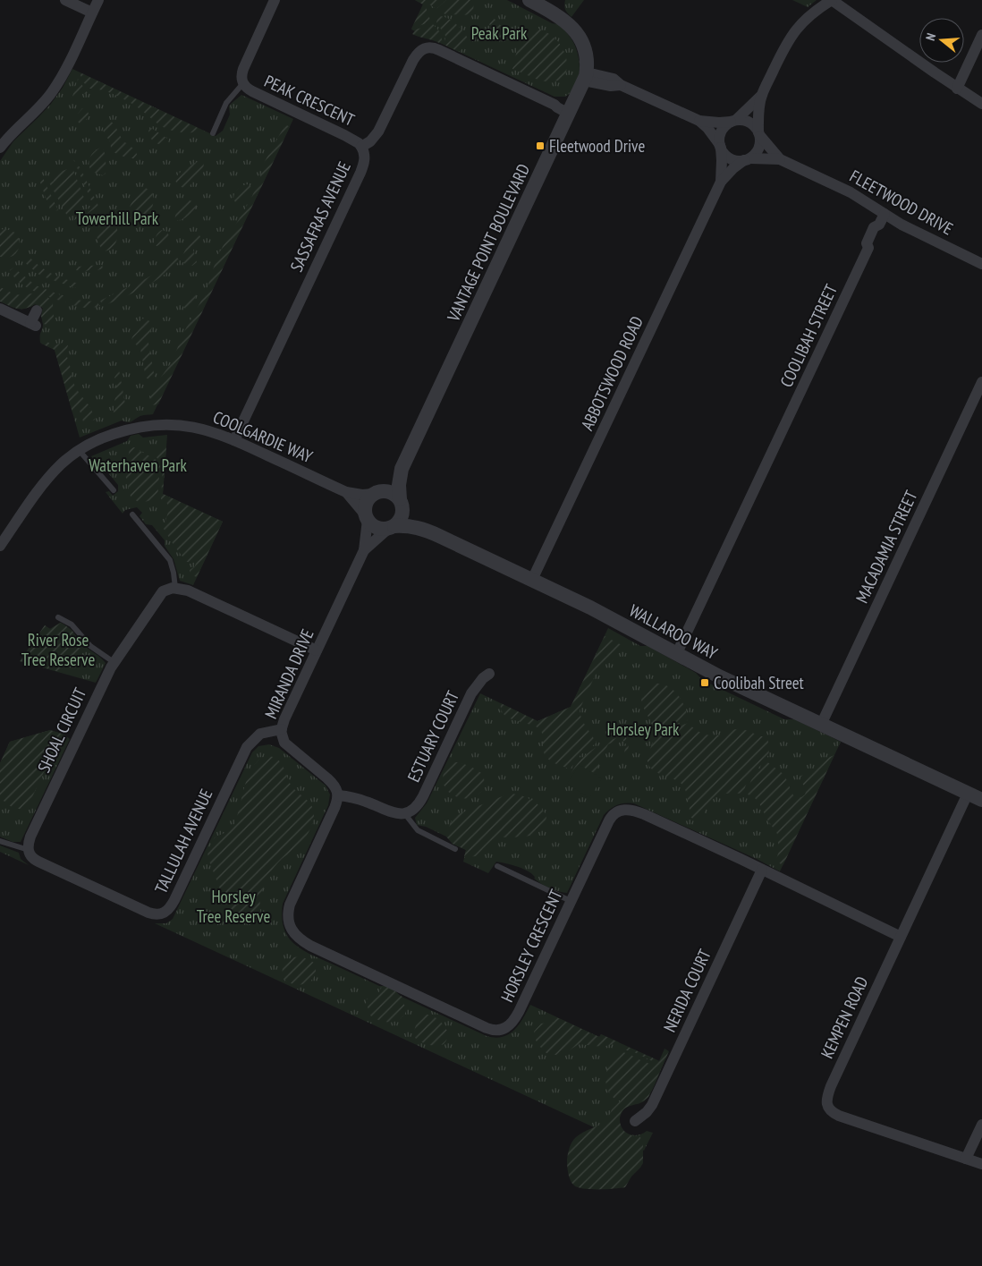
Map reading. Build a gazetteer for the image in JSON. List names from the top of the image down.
{
  "streets": {
    "street": [
      "PEAK CRESCENT",
      "FLEETWOOD DRIVE",
      "SASSAFRAS AVENUE",
      "VANTAGE POINT BOULEVARD",
      "COOLIBAH STREET",
      "ABBOTSWOOD ROAD",
      "COOLGARDIE WAY",
      "MACADAMIA STREET",
      "WALLAROO WAY",
      "MIRANDA DRIVE",
      "SHOAL CIRCUIT",
      "ESTUARY COURT",
      "TALLULAH AVENUE",
      "HORSLEY CRESCENT",
      "NERIDA COURT",
      "KEMPEN ROAD"
    ]
  },
  "crossings": [
    ["PEAK CRESCENT", "SASSAFRAS AVENUE"],
    ["FLEETWOOD DRIVE", "COOLIBAH STREET"],
    ["FLEETWOOD DRIVE", "ABBOTSWOOD ROAD"],
    ["SASSAFRAS AVENUE", "VANTAGE POINT BOULEVARD"],
    ["SASSAFRAS AVENUE", "COOLGARDIE WAY"],
    ["VANTAGE POINT BOULEVARD", "COOLGARDIE WAY"],
    ["VANTAGE POINT BOULEVARD", "WALLAROO WAY"],
    ["VANTAGE POINT BOULEVARD", "MIRANDA DRIVE"],
    ["COOLIBAH STREET", "WALLAROO WAY"],
    ["ABBOTSWOOD ROAD", "WALLAROO WAY"],
    ["COOLGARDIE WAY", "WALLAROO WAY"],
    ["COOLGARDIE WAY", "MIRANDA DRIVE"],
    ["MACADAMIA STREET", "WALLAROO WAY"],
    ["WALLAROO WAY", "MIRANDA DRIVE"],
    ["WALLAROO WAY", "KEMPEN ROAD"],
    ["MIRANDA DRIVE", "TALLULAH AVENUE"],
    ["MIRANDA DRIVE", "HORSLEY CRESCENT"],
    ["SHOAL CIRCUIT", "TALLULAH AVENUE"],
    ["HORSLEY CRESCENT", "NERIDA COURT"],
    ["HORSLEY CRESCENT", "KEMPEN ROAD"]
  ],
  "parks": [
    "Peak Park",
    "Towerhill Park",
    "Waterhaven Park",
    "River Rose Tree Reserve",
    "Horsley Park",
    "Horsley Tree Reserve"
  ],
  "places": {
    "transit": ["Fleetwood Drive", "Coolibah Street"]
  },
  "north": "left"
}
